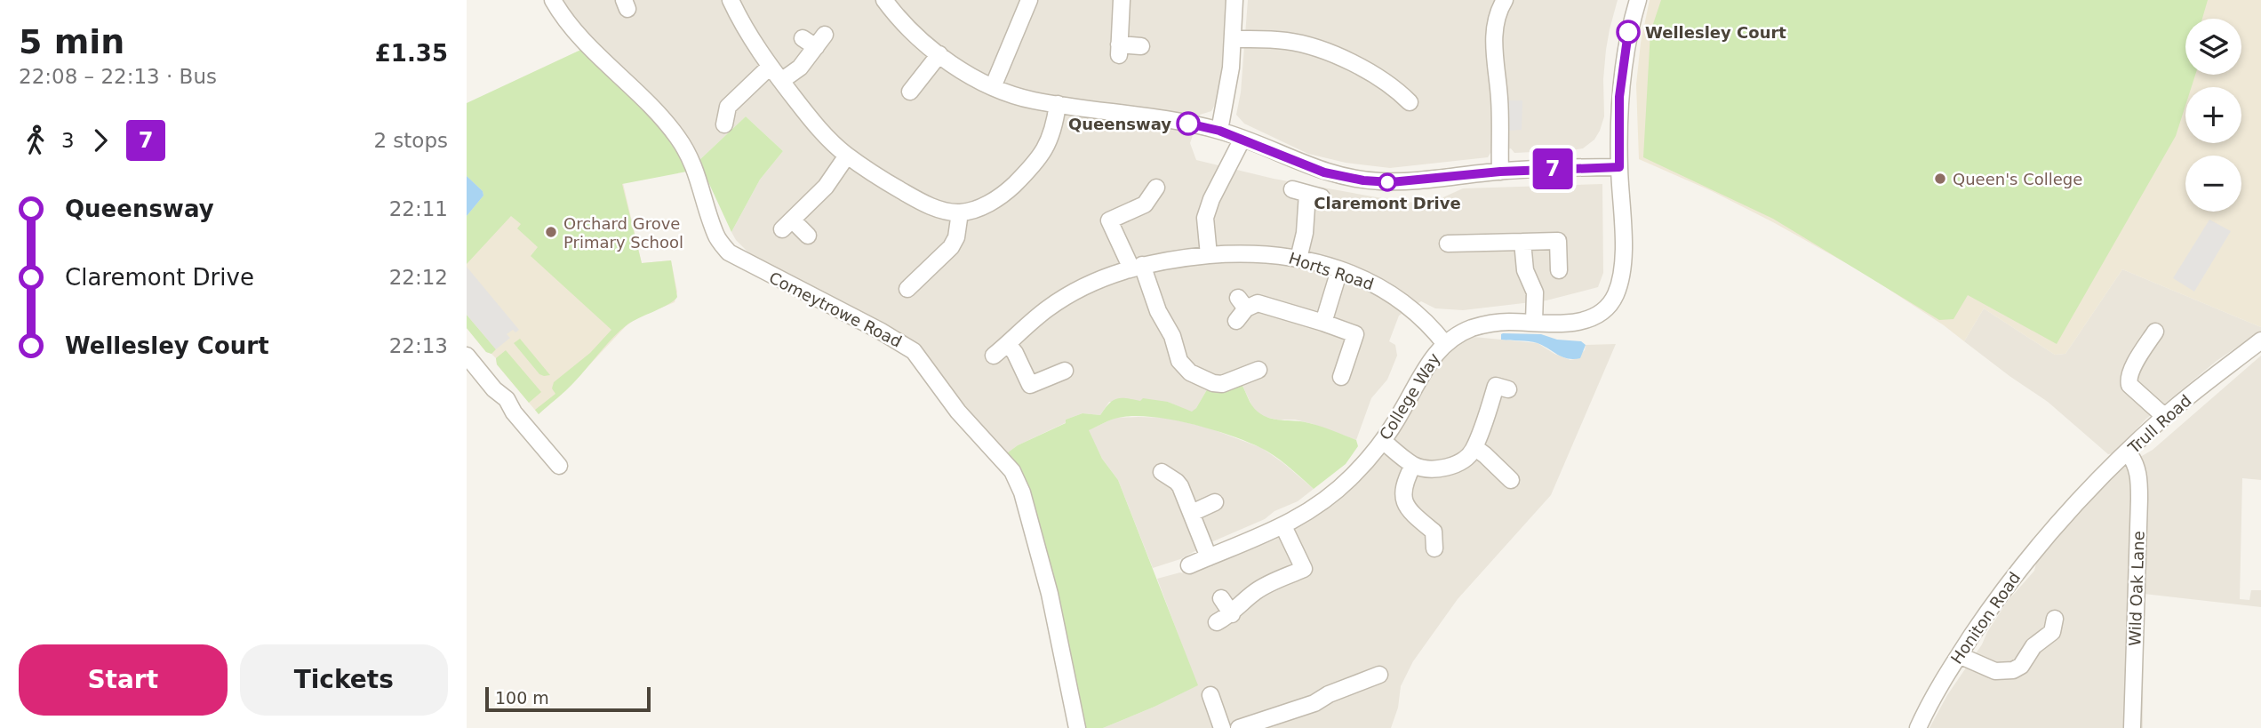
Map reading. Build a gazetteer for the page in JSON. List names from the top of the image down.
{
  "streets": {
    "street": [
      "Horts Road",
      "Comeytrowe Road",
      "College Way",
      "Trull Road",
      "Wild Oak Lane",
      "Honiton Road"
    ]
  },
  "crossings": [
    ["Horts Road", "College Way"],
    ["Trull Road", "Wild Oak Lane"],
    ["Trull Road", "Honiton Road"]
  ],
  "places": [
    "Wellesley Court",
    "Queensway",
    "Queen's College",
    "Claremont Drive",
    "Orchard Grove Primary School"
  ],
  "lines": ["bus line 7"],
  "scale_bar": "100 m",
  "page": {
    "heading": ["5 min", "22:08 – 22:13 · Bus", "£1.35"],
    "on_map": "7",
    "map_buttons": ["+", "−"],
    "legs": ["3", "7", "2 stops"],
    "list": [
      {
        "name": "Queensway",
        "value": "22:11"
      },
      {
        "name": "Claremont Drive",
        "value": "22:12"
      },
      {
        "name": "Wellesley Court",
        "value": "22:13"
      }
    ],
    "buttons": ["Start", "Tickets"],
    "scale": "100 m"
  }
}
